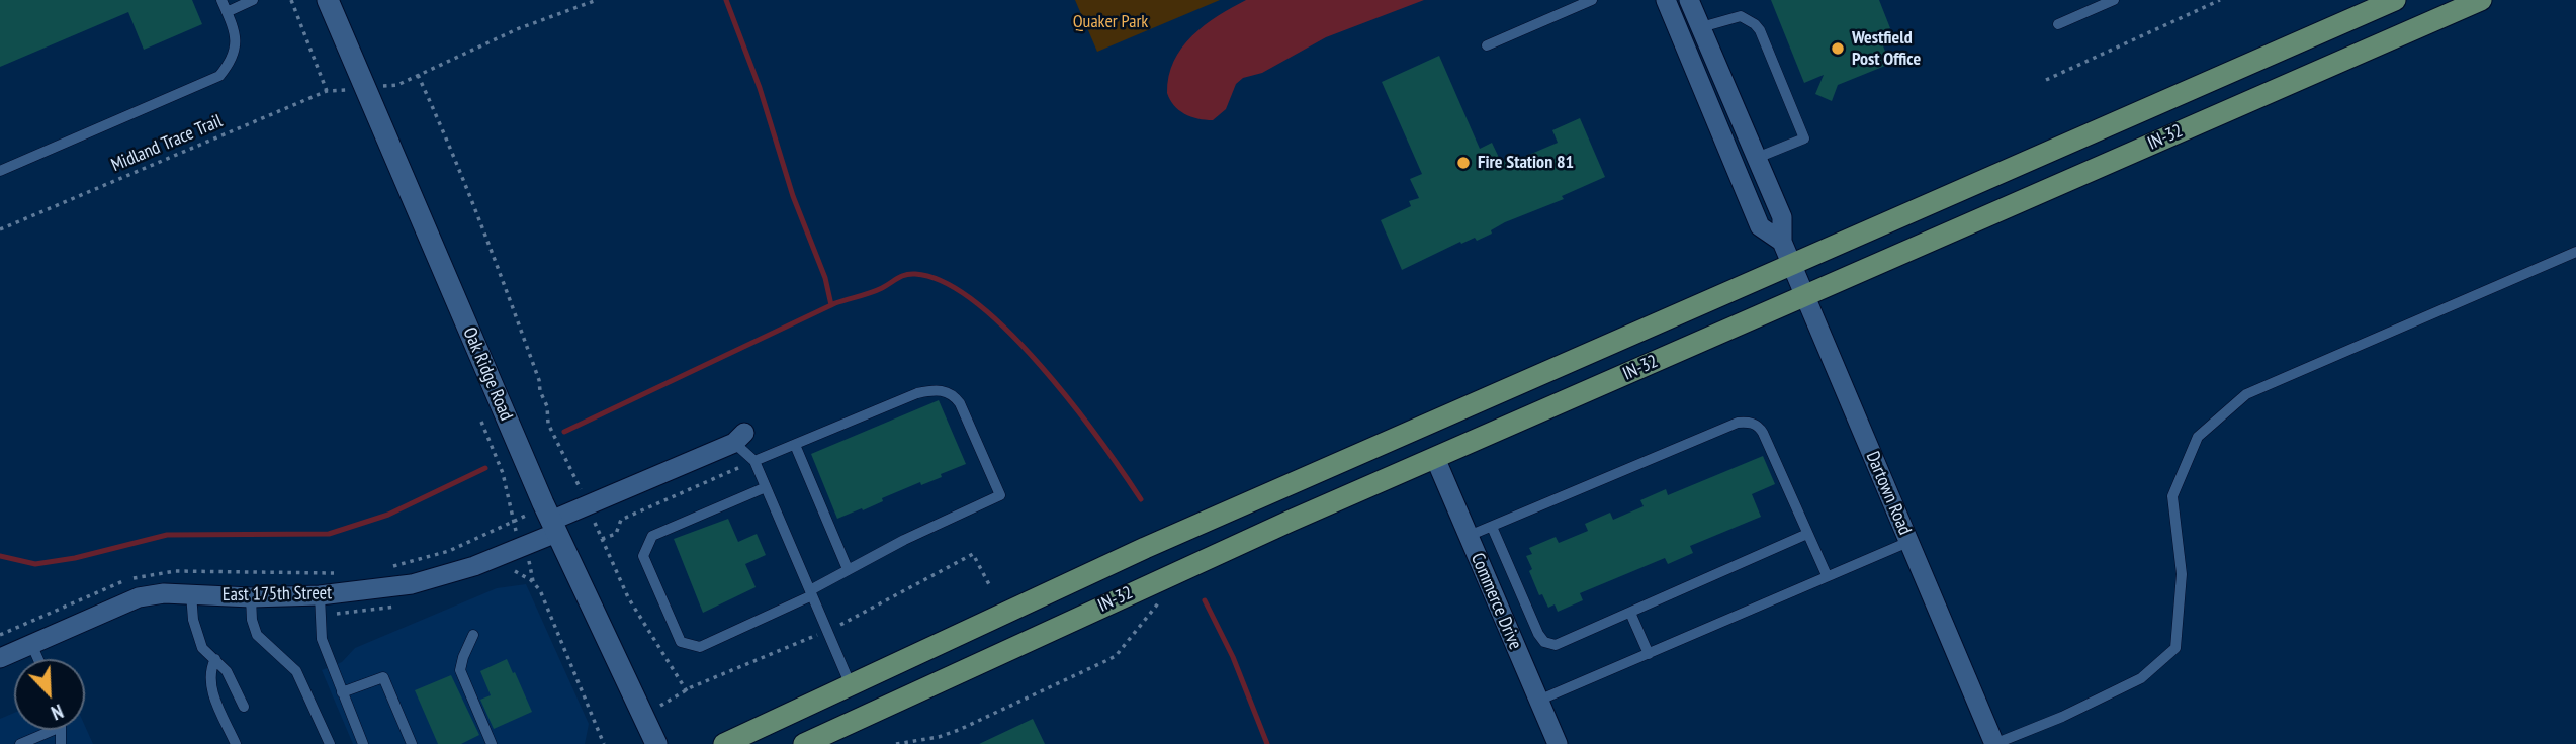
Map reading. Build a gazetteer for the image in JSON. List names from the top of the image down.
{
  "streets": {
    "main road": ["IN-32"],
    "street": [
      "Oak Ridge Road",
      "Dartown Road",
      "East 175th Street",
      "Commerce Drive"
    ],
    "path": ["Midland Trace Trail"]
  },
  "crossings": [
    ["IN-32", "Dartown Road"],
    ["IN-32", "Commerce Drive"],
    ["Oak Ridge Road", "East 175th Street"]
  ],
  "parks": ["Quaker Park"],
  "places": ["Westfield Post Office", "Fire Station 81"],
  "north": "bottom right"
}
